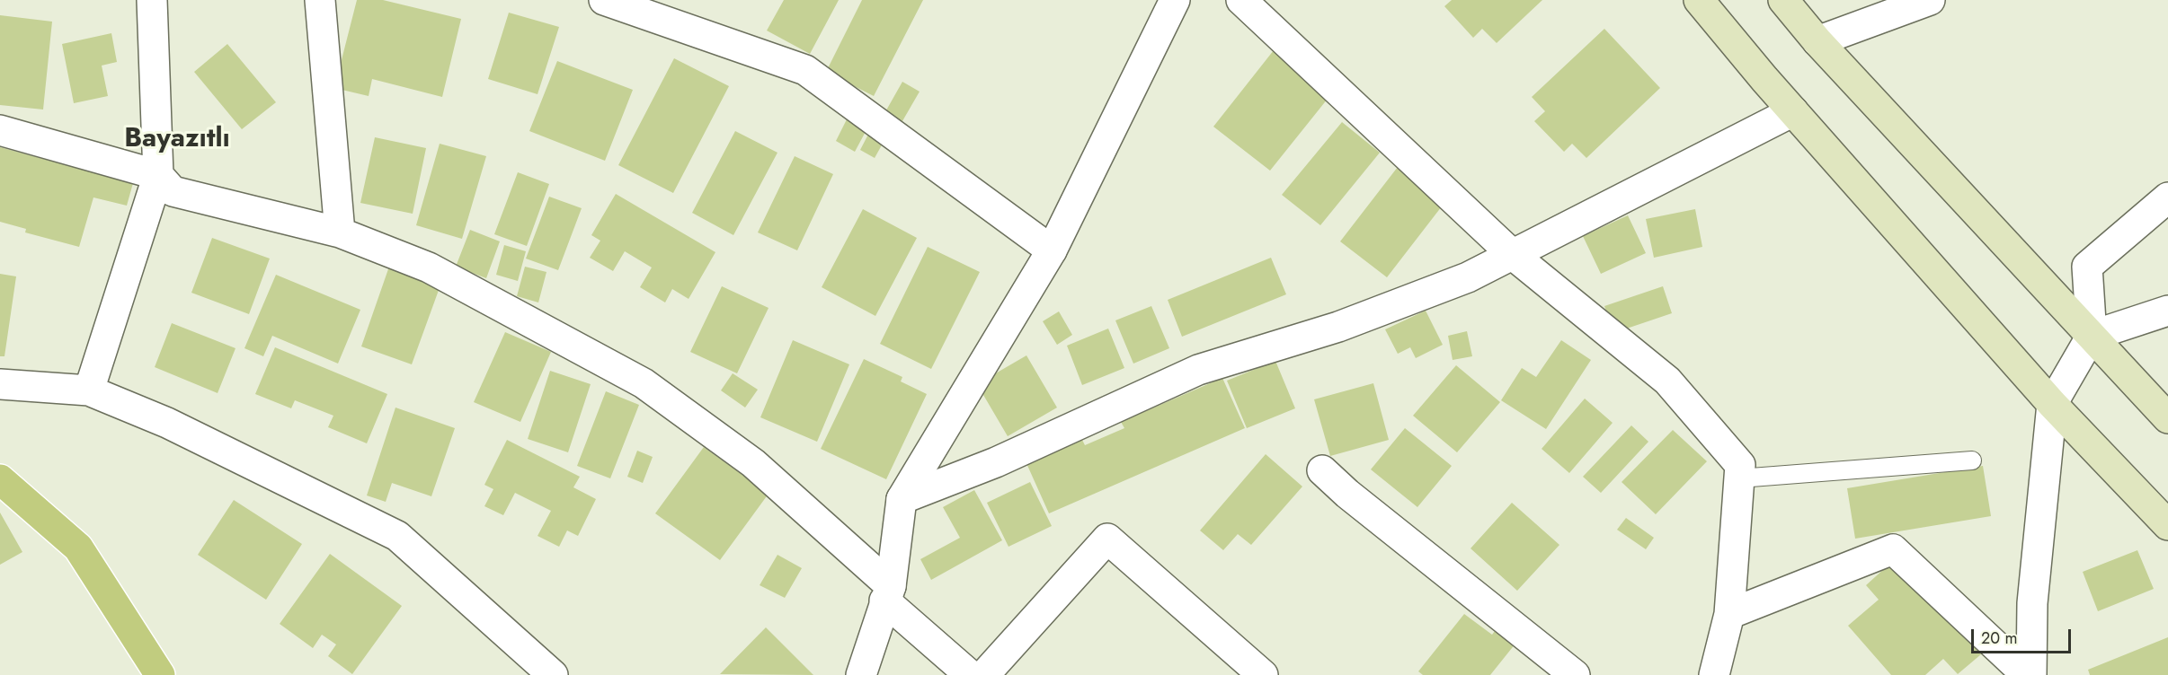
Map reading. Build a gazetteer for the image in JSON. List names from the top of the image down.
{
  "districts": ["Bayazıtlı"],
  "scale_bar": "20 m"
}
